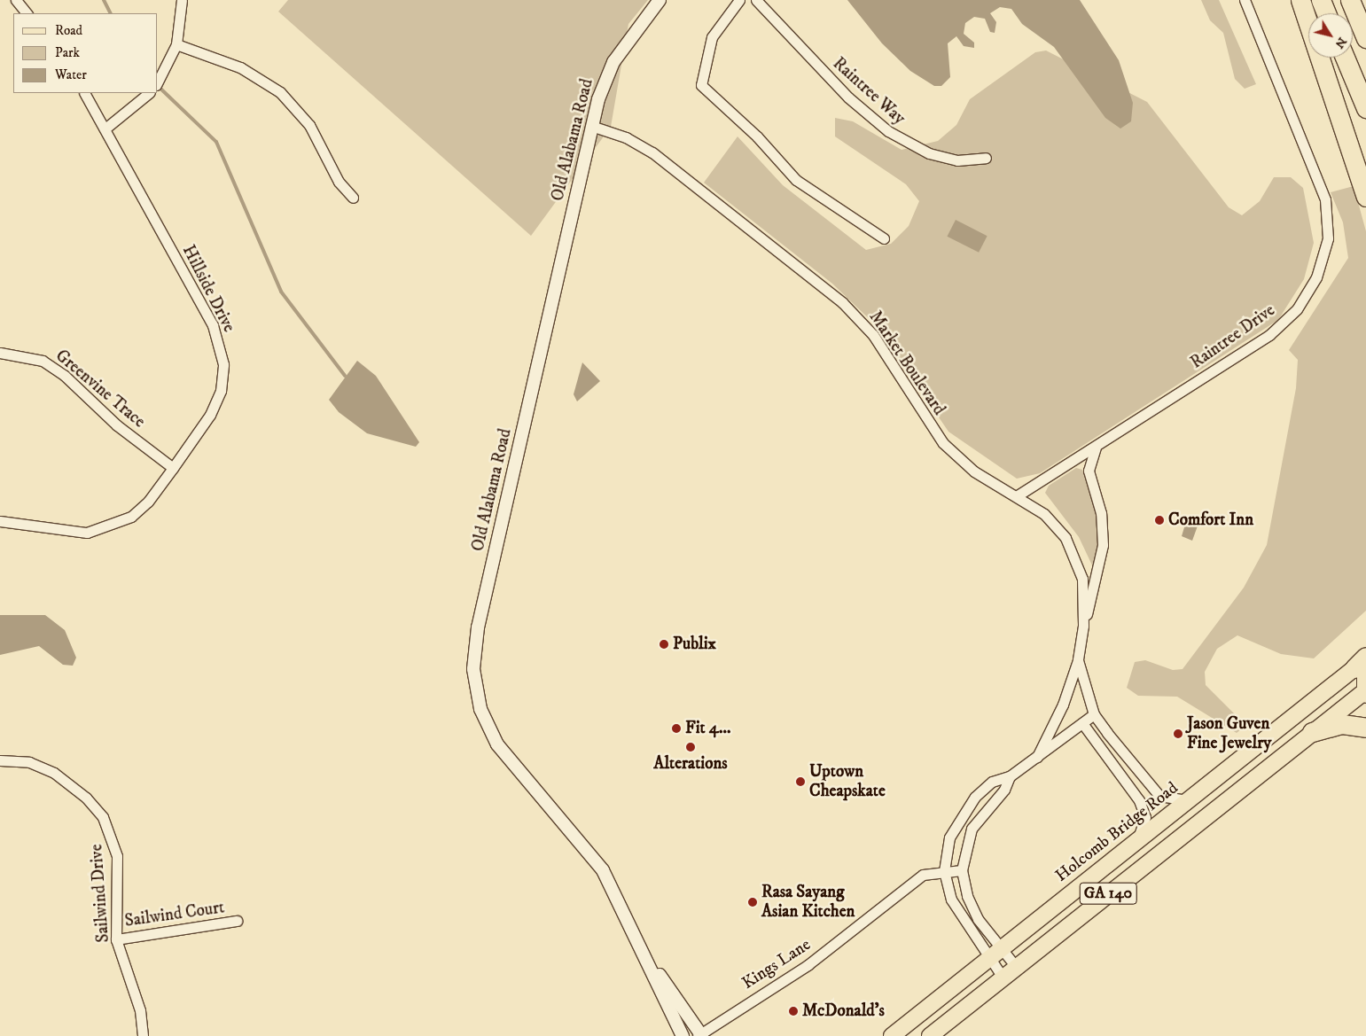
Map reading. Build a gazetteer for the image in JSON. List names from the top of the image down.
{
  "streets": {
    "main road": ["Holcomb Bridge Road", "GA 140"],
    "street": [
      "Raintree Way",
      "Old Alabama Road",
      "Hillside Drive",
      "Raintree Drive",
      "Market Boulevard",
      "Greenvine Trace",
      "Sailwind Drive",
      "Sailwind Court",
      "Kings Lane"
    ]
  },
  "crossings": [
    ["Old Alabama Road", "Market Boulevard"],
    ["Old Alabama Road", "Kings Lane"],
    ["Hillside Drive", "Greenvine Trace"],
    ["Raintree Drive", "Market Boulevard"],
    ["Market Boulevard", "Holcomb Bridge Road"],
    ["Market Boulevard", "Kings Lane"],
    ["Sailwind Drive", "Sailwind Court"]
  ],
  "places": [
    "Comfort Inn",
    "Publix",
    "Fit 4...",
    "Jason Guven Fine Jewelry",
    "Alterations",
    "Uptown Cheapskate",
    "Rasa Sayang Asian Kitchen",
    "McDonald's"
  ],
  "legend": ["Road", "Park", "Water"],
  "north": "bottom right"
}
